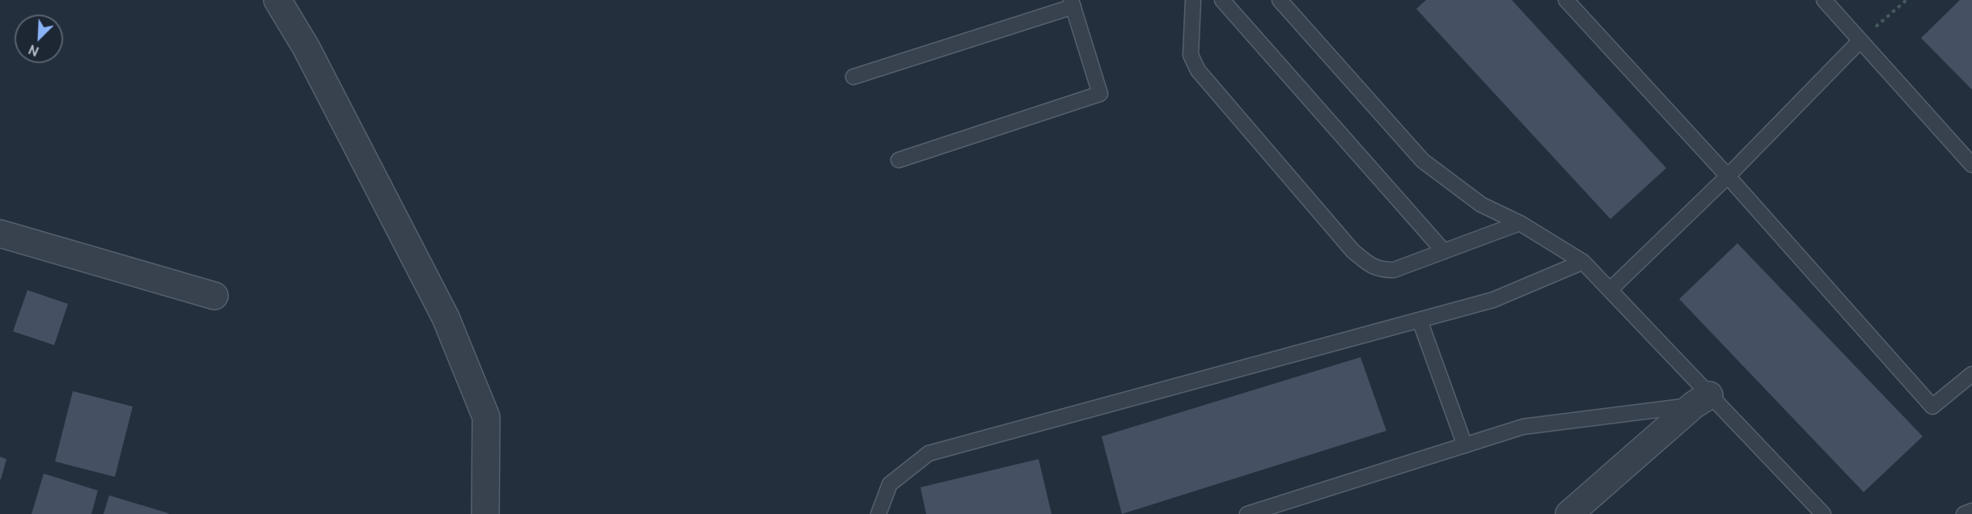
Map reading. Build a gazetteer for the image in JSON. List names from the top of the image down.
{
  "north": "bottom left"
}
